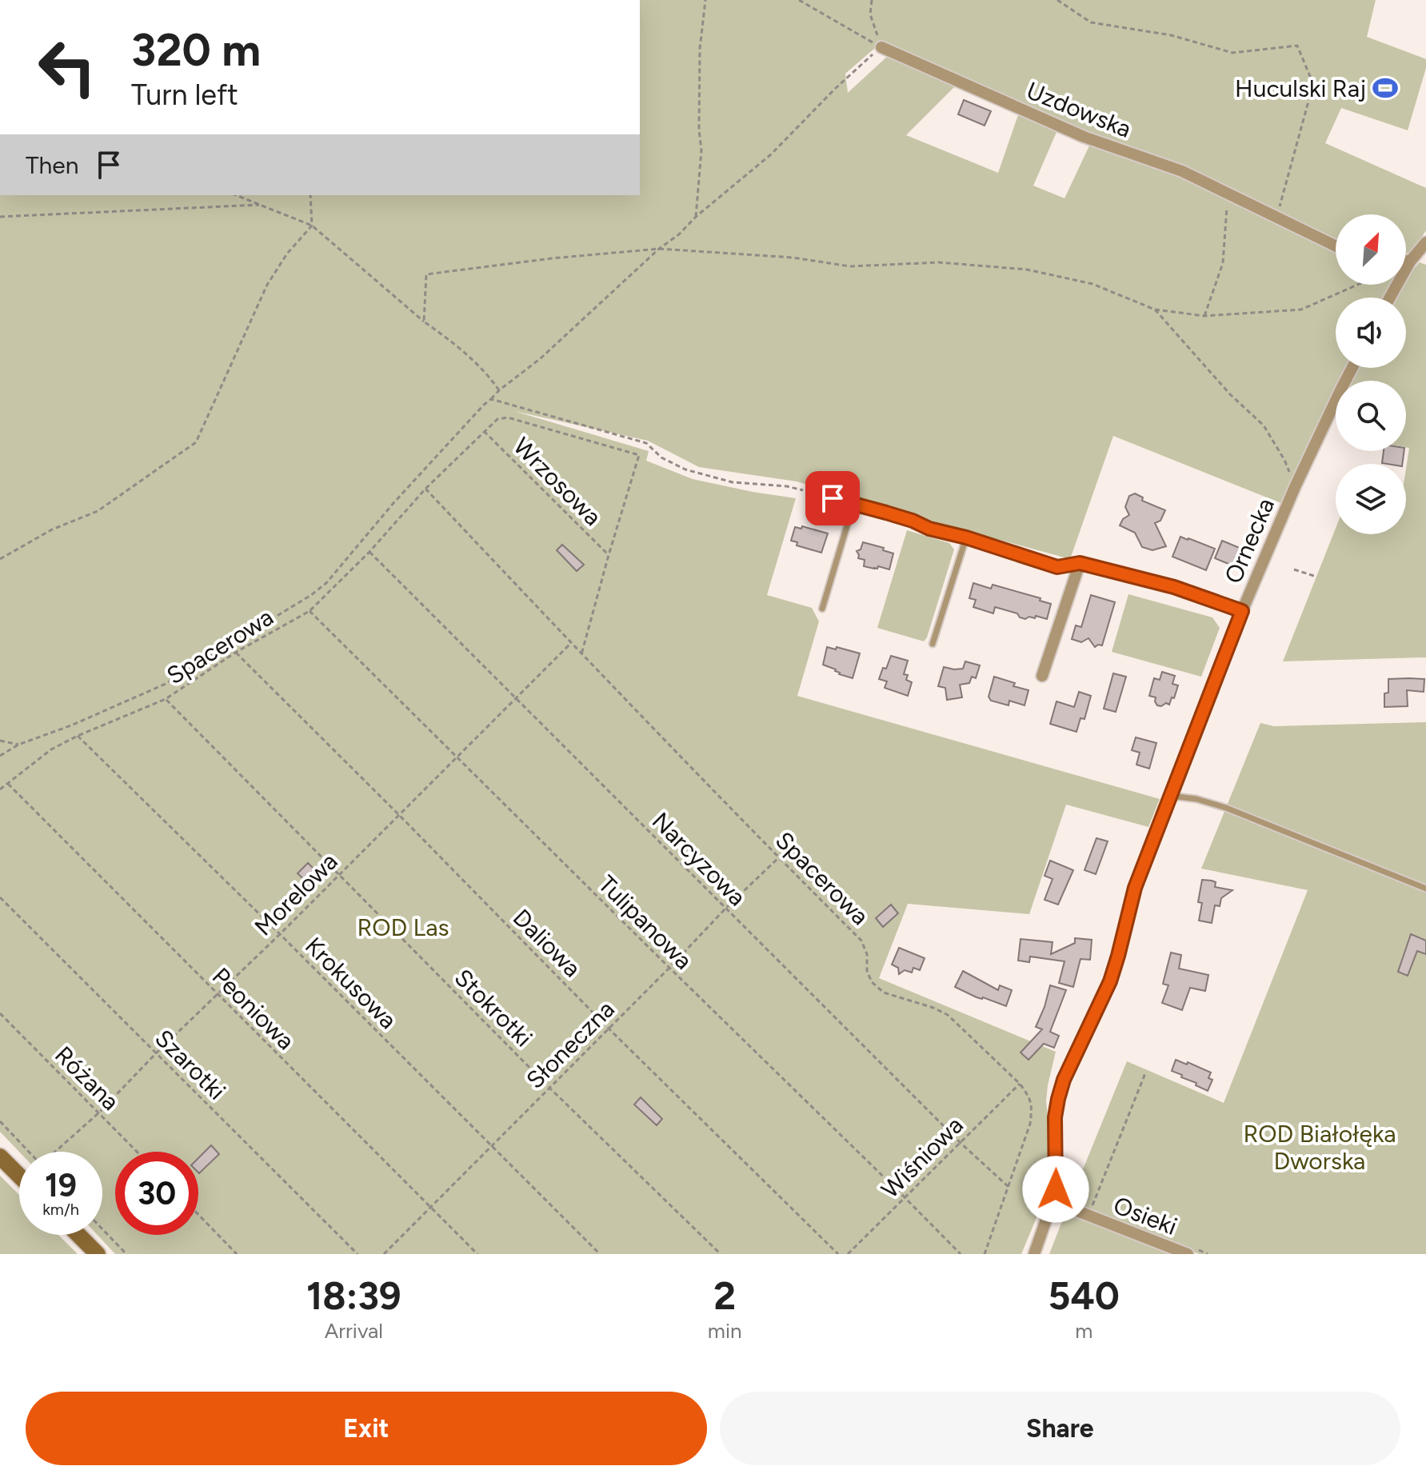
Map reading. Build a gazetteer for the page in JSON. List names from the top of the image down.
{
  "streets": {
    "street": ["Uzdowska", "Ornecka", "Osieki"],
    "path": [
      "Wrzosowa",
      "Spacerowa",
      "Narcyzowa",
      "Morelowa",
      "Tulipanowa",
      "Daliowa",
      "Krokusowa",
      "Stokrotki",
      "Peoniowa",
      "Słoneczna",
      "Szarotki",
      "Różana",
      "Wiśniowa"
    ]
  },
  "crossings": [
    ["Wrzosowa", "Spacerowa"],
    ["Ornecka", "Osieki"],
    ["Spacerowa", "Narcyzowa"],
    ["Spacerowa", "Morelowa"],
    ["Spacerowa", "Tulipanowa"],
    ["Spacerowa", "Daliowa"],
    ["Spacerowa", "Krokusowa"],
    ["Spacerowa", "Stokrotki"],
    ["Spacerowa", "Peoniowa"],
    ["Spacerowa", "Słoneczna"],
    ["Spacerowa", "Wiśniowa"],
    ["Narcyzowa", "Morelowa"],
    ["Narcyzowa", "Słoneczna"],
    ["Narcyzowa", "Wiśniowa"],
    ["Morelowa", "Tulipanowa"],
    ["Morelowa", "Daliowa"],
    ["Morelowa", "Krokusowa"],
    ["Morelowa", "Stokrotki"],
    ["Morelowa", "Peoniowa"],
    ["Morelowa", "Szarotki"],
    ["Morelowa", "Różana"],
    ["Tulipanowa", "Słoneczna"],
    ["Tulipanowa", "Wiśniowa"],
    ["Daliowa", "Słoneczna"],
    ["Krokusowa", "Słoneczna"],
    ["Stokrotki", "Słoneczna"],
    ["Peoniowa", "Słoneczna"]
  ],
  "parks": ["ROD Las", "ROD Białołęka Dworska"],
  "places": {
    "sports": ["Huculski Raj"]
  },
  "north": "top right",
  "page": {
    "turn": ["320 m", "Turn left"],
    "then": "Then",
    "speed": "19 km/h",
    "limit": "30",
    "eta": [
      "18:39",
      "Arrival",
      "2",
      "min",
      "540",
      "m"
    ],
    "buttons": ["Exit", "Share"]
  }
}
